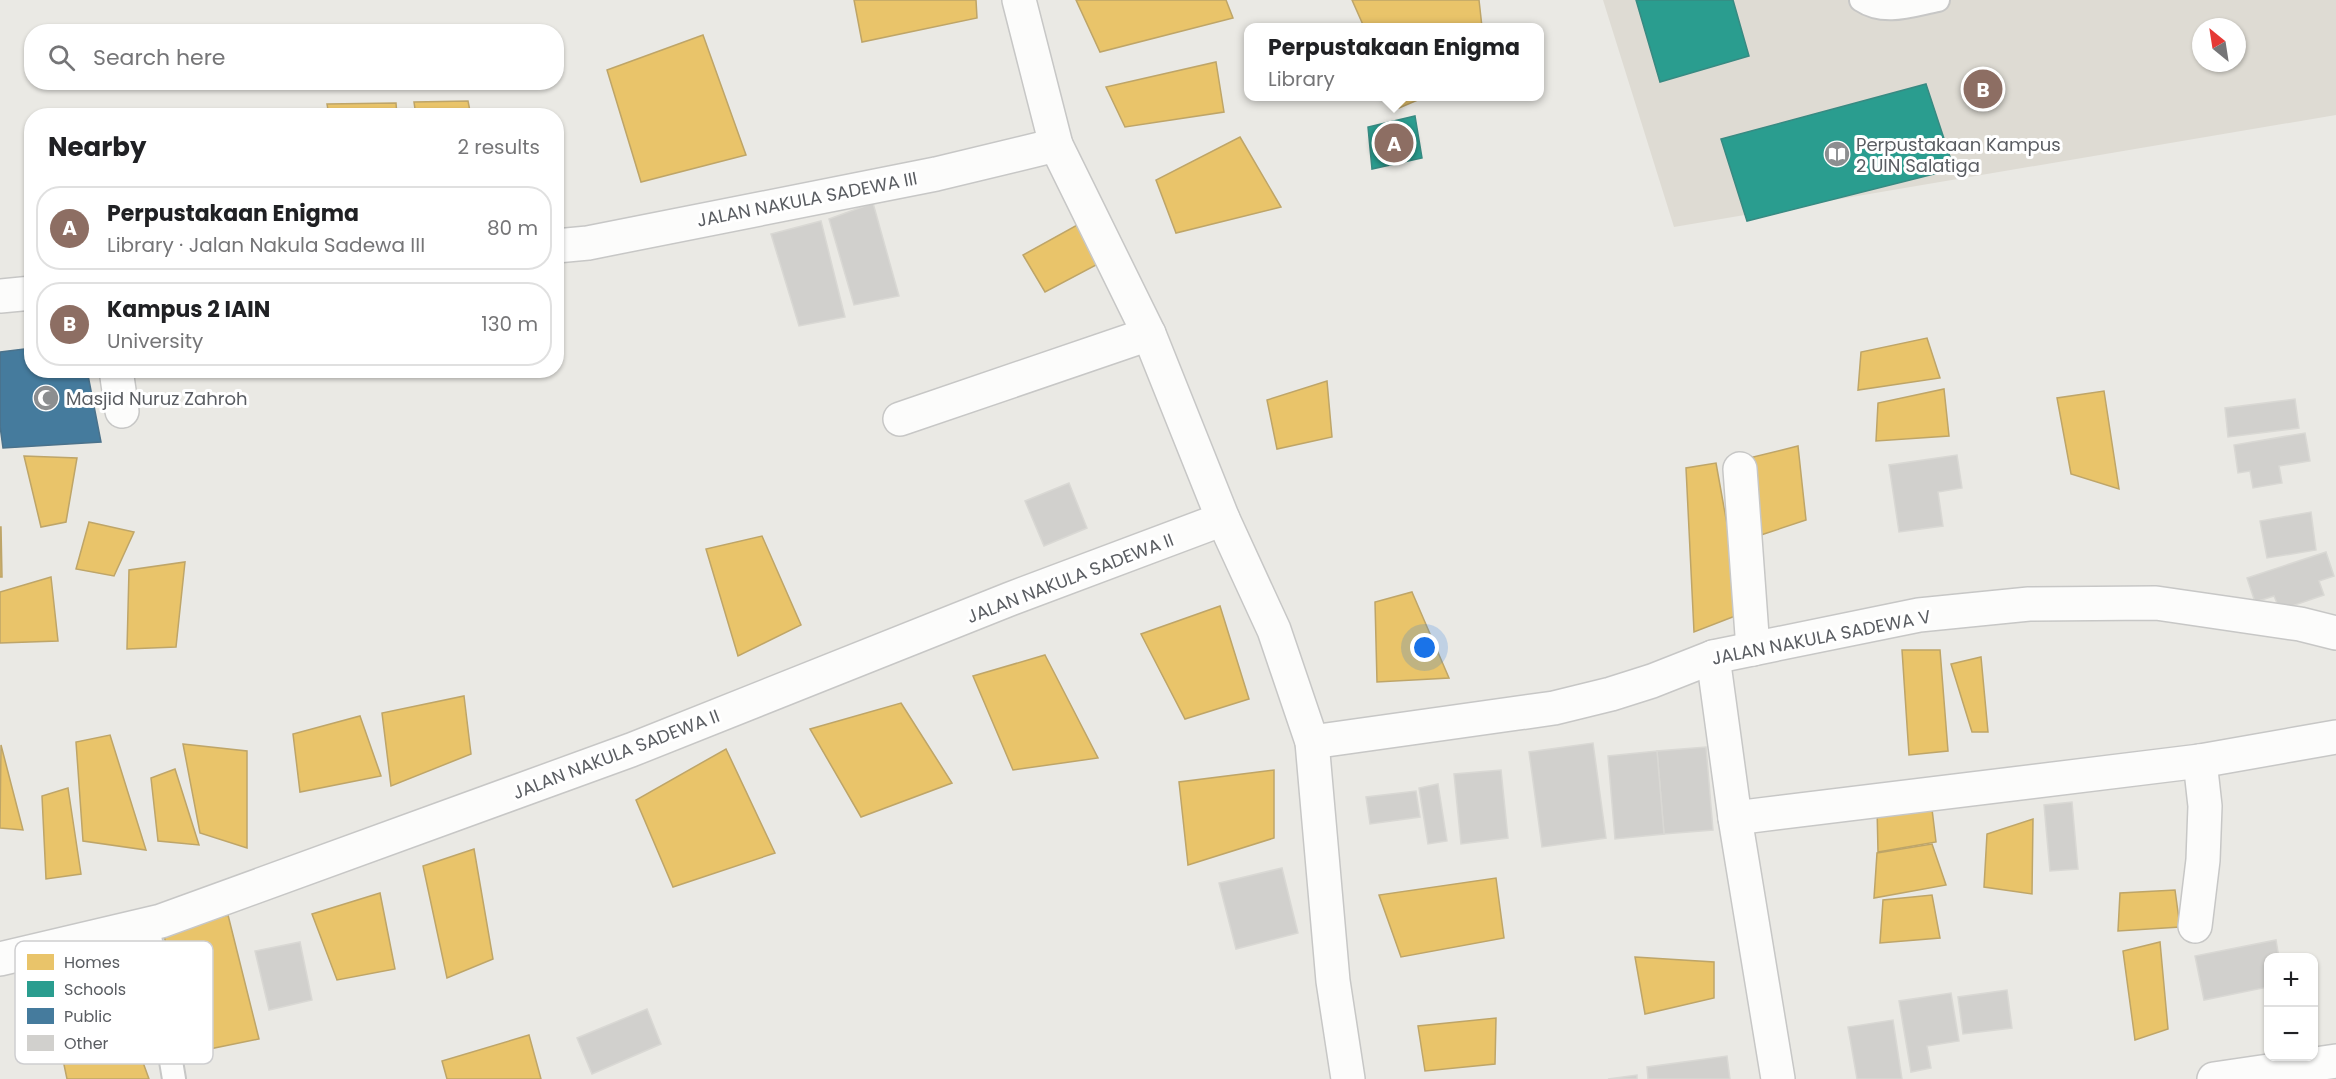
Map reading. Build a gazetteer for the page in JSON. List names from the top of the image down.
{
  "streets": {
    "street": ["JALAN NAKULA SADEWA III", "JALAN NAKULA SADEWA II", "JALAN NAKULA SADEWA V"]
  },
  "places": {
    "library": ["Perpustakaan Kampus 2 UIN Salatiga"],
    "mosque": ["Masjid Nuruz Zahroh"]
  },
  "legend": [
    "Homes",
    "Schools",
    "Public",
    "Other"
  ],
  "north": "top left",
  "page": {
    "popup": ["Perpustakaan Enigma", "Library"],
    "search": "Search here",
    "pins": ["B", "A"],
    "heading": ["Nearby", "2 results"],
    "list": [
      {
        "mark": "A",
        "name": "Perpustakaan Enigma",
        "note": "Library · Jalan Nakula Sadewa III",
        "value": "80 m"
      },
      {
        "mark": "B",
        "name": "Kampus 2 IAIN",
        "note": "University",
        "value": "130 m"
      }
    ],
    "map_buttons": ["+", "−"]
  }
}
